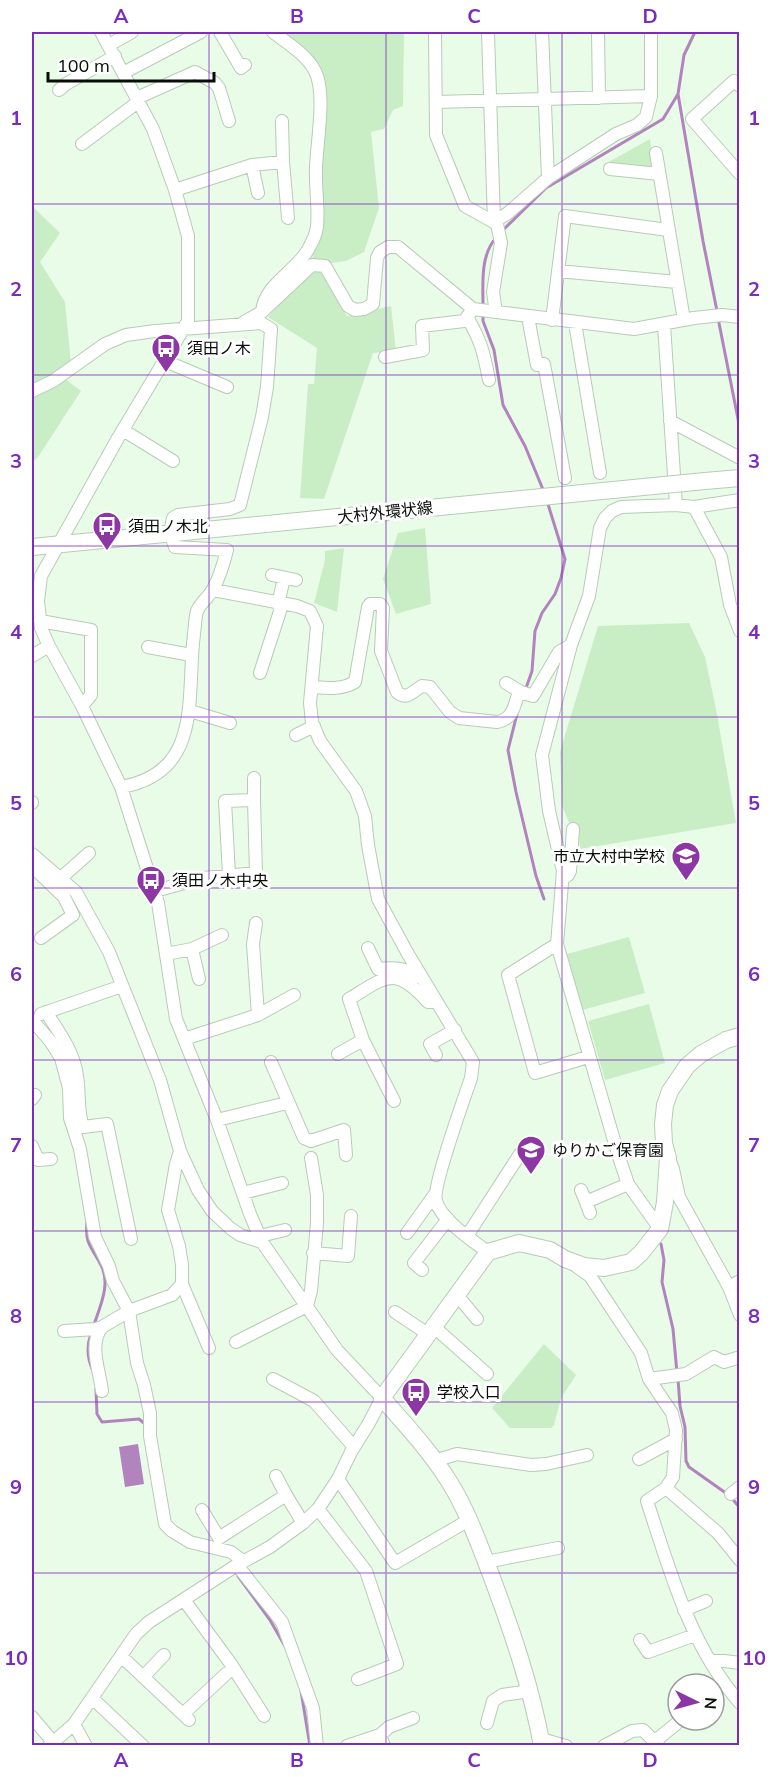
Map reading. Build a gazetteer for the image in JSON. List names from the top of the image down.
{
  "streets": {
    "street": ["大村外環状線"]
  },
  "places": {
    "bus stop": [
      "須田ノ木",
      "須田ノ木北",
      "須田ノ木中央",
      "学校入口"
    ],
    "school or university": ["市立大村中学校", "ゆりかご保育園"]
  },
  "scale_bar": "100 m",
  "north": "right",
  "grid": {
    "columns": [
      "A",
      "B",
      "C",
      "D"
    ],
    "rows": [
      "1",
      "2",
      "3",
      "4",
      "5",
      "6",
      "7",
      "8",
      "9",
      "10"
    ]
  }
}
